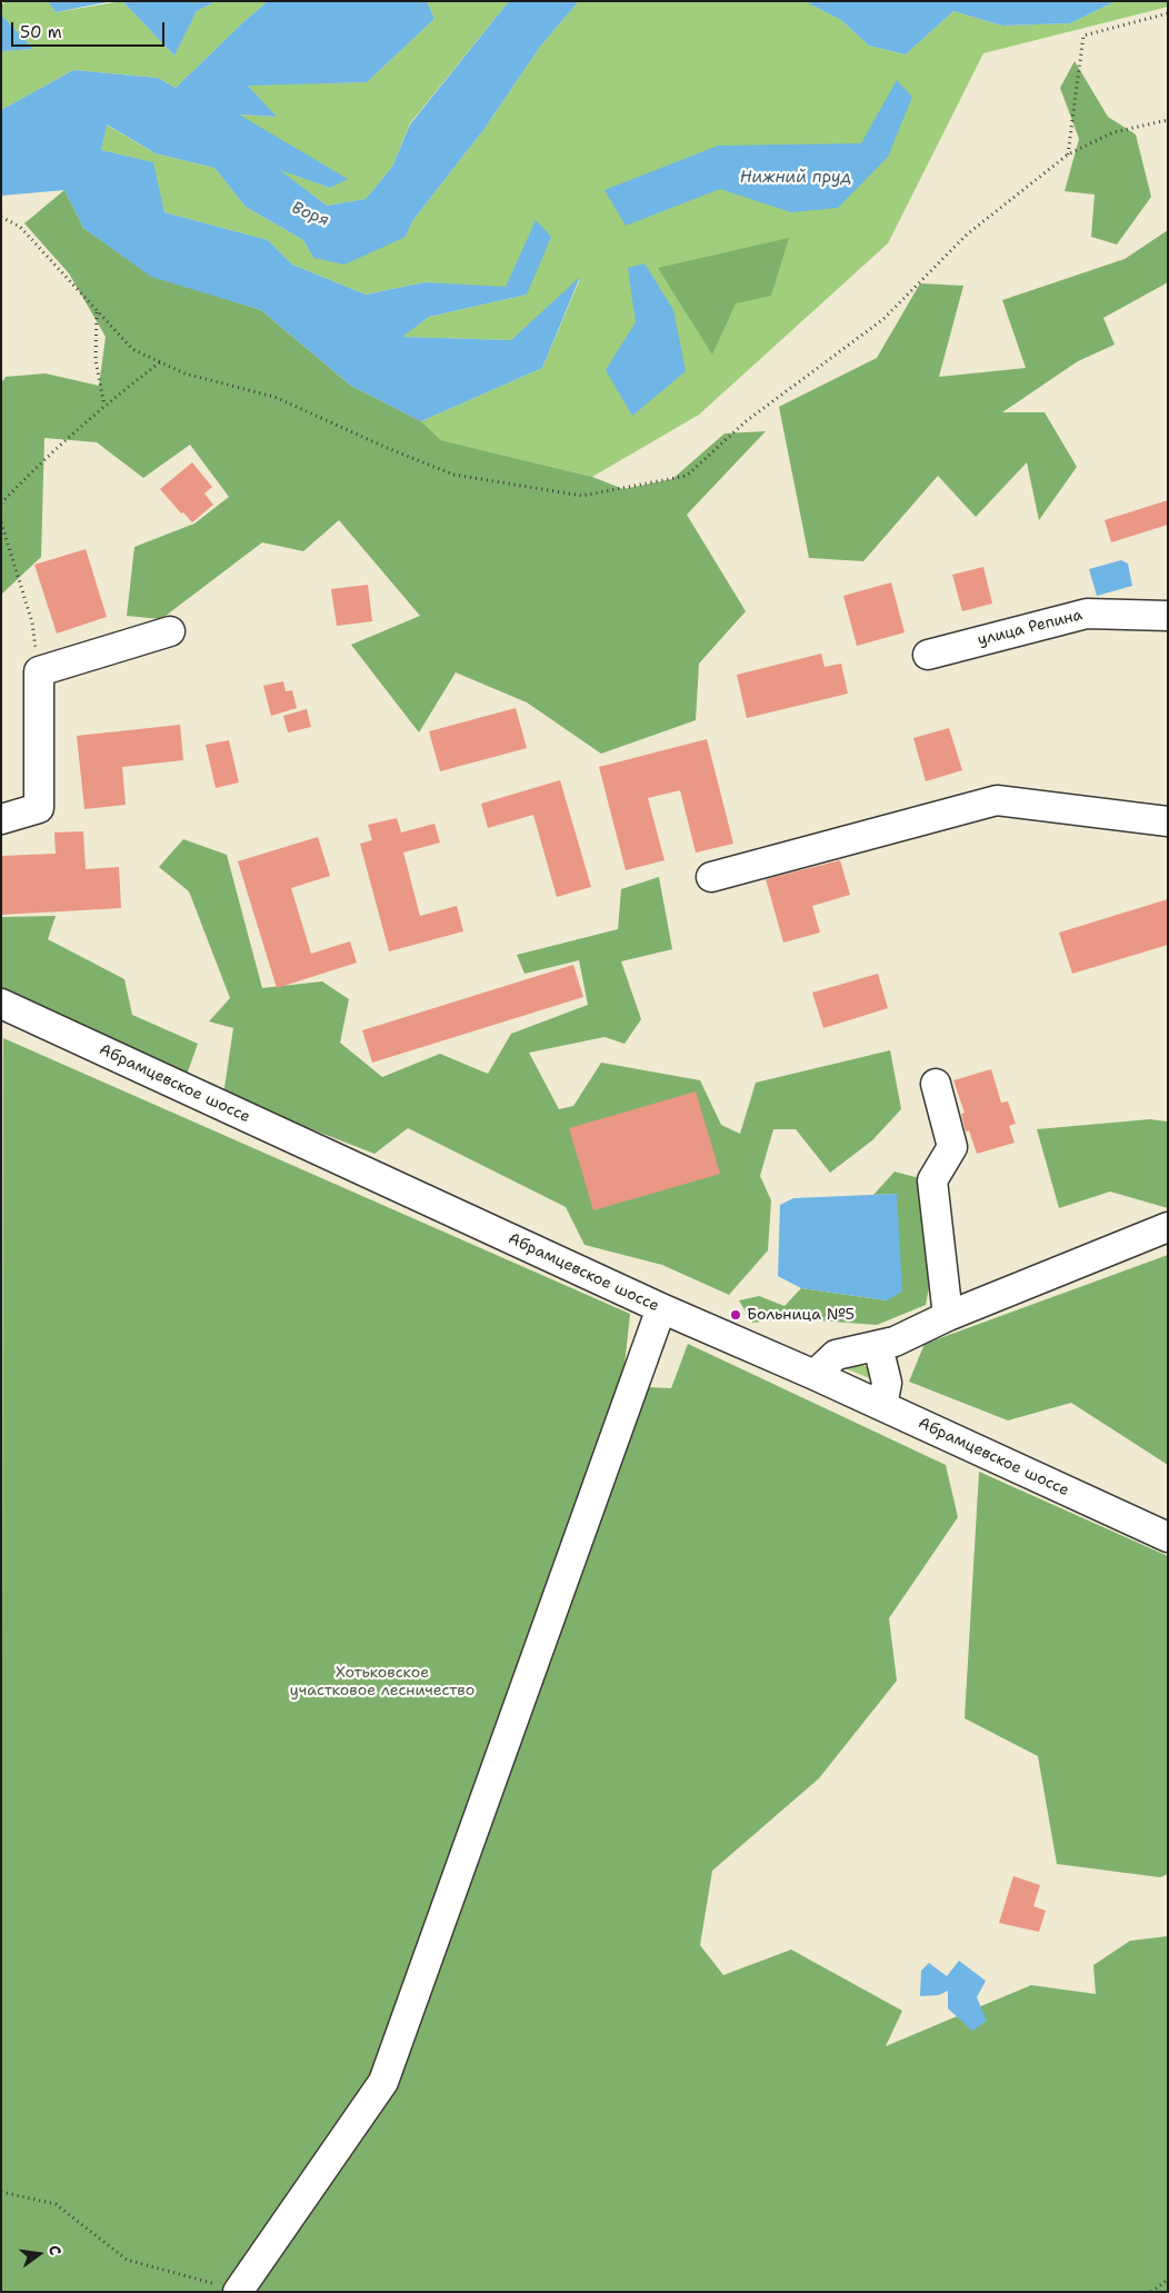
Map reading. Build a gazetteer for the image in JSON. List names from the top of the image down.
{
  "streets": {
    "street": ["улица Репина", "Абрамцевское шоссе"]
  },
  "water": ["Нижний пруд", "Воря"],
  "parks": ["Хотьковское участковое лесничество"],
  "places": ["Больница №5"],
  "scale_bar": "50 m",
  "north": "right"
}
